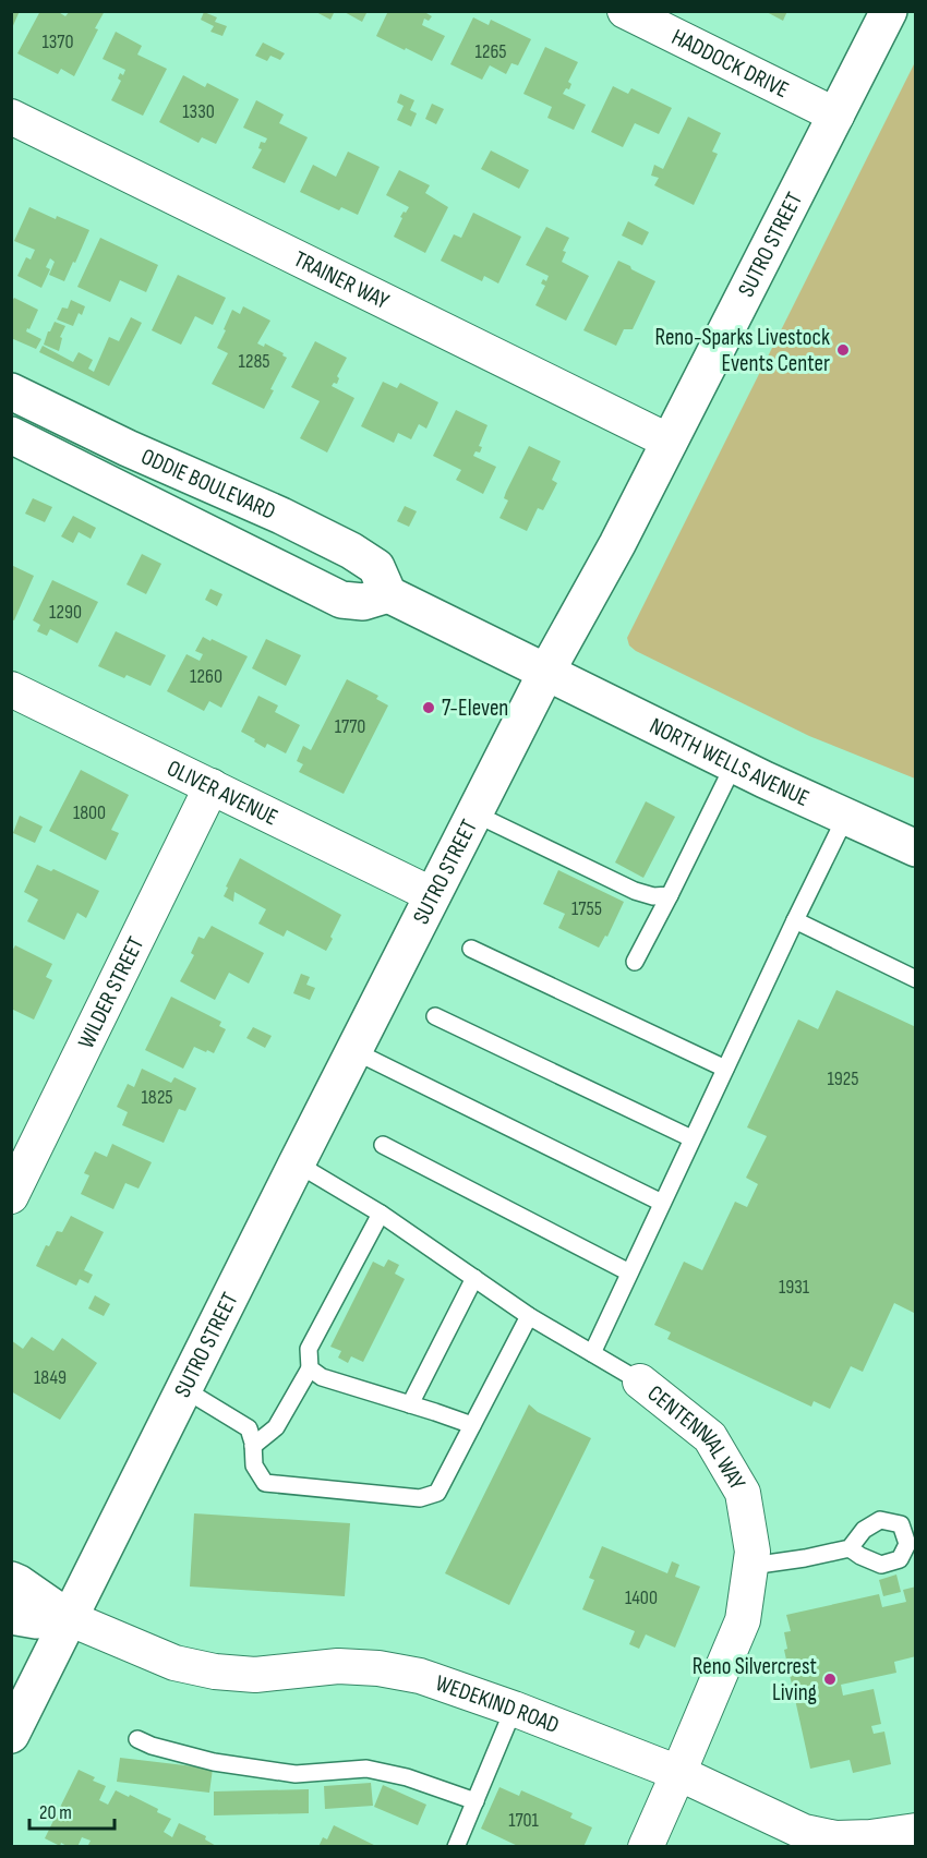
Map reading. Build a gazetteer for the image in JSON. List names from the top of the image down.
{
  "streets": {
    "main road": [
      "SUTRO STREET",
      "ODDIE BOULEVARD",
      "NORTH WELLS AVENUE",
      "WEDEKIND ROAD"
    ],
    "street": [
      "HADDOCK DRIVE",
      "TRAINER WAY",
      "OLIVER AVENUE",
      "WILDER STREET",
      "CENTENNIAL WAY"
    ]
  },
  "crossings": [
    ["HADDOCK DRIVE", "SUTRO STREET"],
    ["SUTRO STREET", "TRAINER WAY"],
    ["SUTRO STREET", "NORTH WELLS AVENUE"],
    ["SUTRO STREET", "OLIVER AVENUE"],
    ["SUTRO STREET", "CENTENNIAL WAY"],
    ["SUTRO STREET", "WEDEKIND ROAD"],
    ["OLIVER AVENUE", "WILDER STREET"],
    ["CENTENNIAL WAY", "WEDEKIND ROAD"]
  ],
  "places": ["Reno-Sparks Livestock Events Center", "7-Eleven", "Reno Silvercrest Living"],
  "house_numbers": [
    "1370",
    "1265",
    "1330",
    "1285",
    "1290",
    "1260",
    "1770",
    "1800",
    "1755",
    "1925",
    "1825",
    "1931",
    "1849",
    "1400",
    "1701"
  ],
  "scale_bar": "20 m"
}
